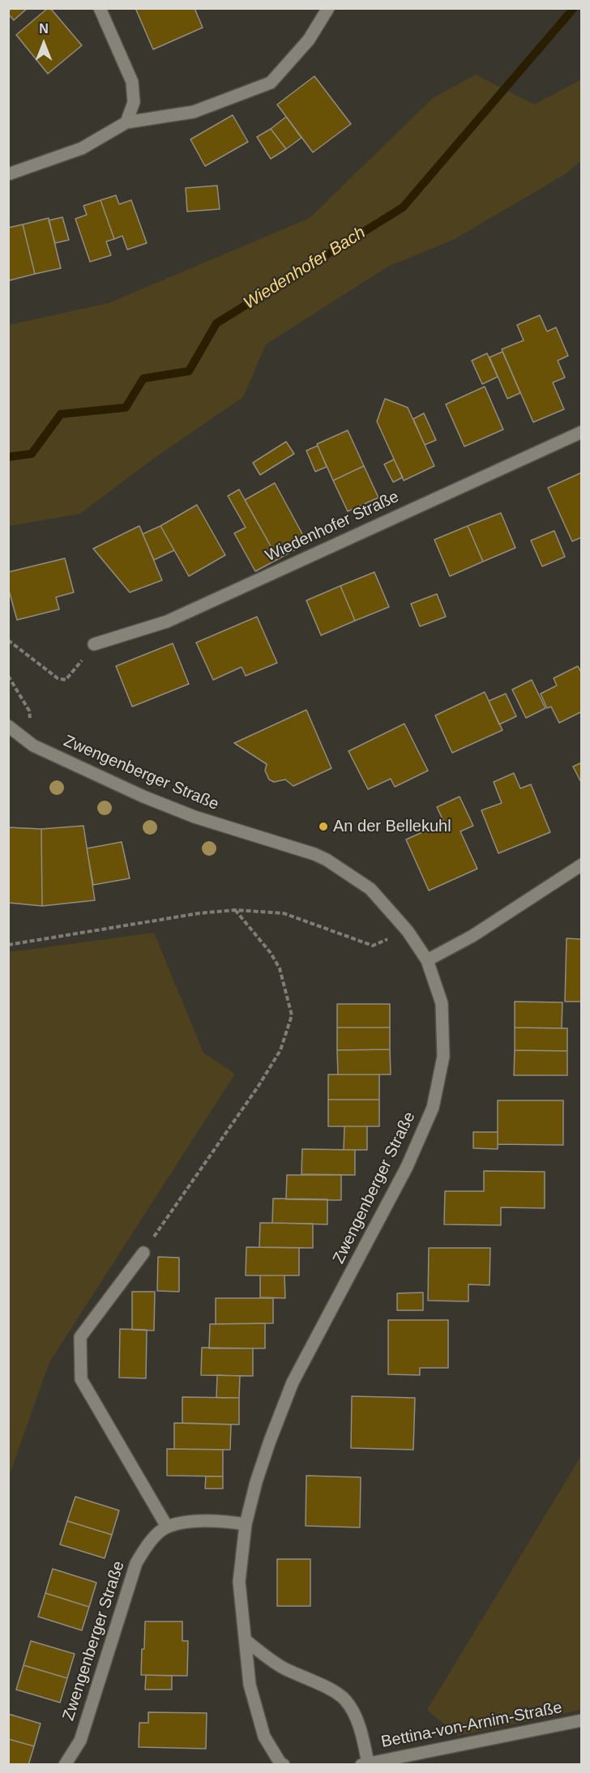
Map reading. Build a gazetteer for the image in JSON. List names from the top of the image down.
{
  "streets": {
    "street": ["Wiedenhofer Straße", "Zwengenberger Straße", "Bettina-von-Arnim-Straße"]
  },
  "water": ["Wiedenhofer Bach"],
  "places": ["An der Bellekuhl"],
  "north": "top"
}
